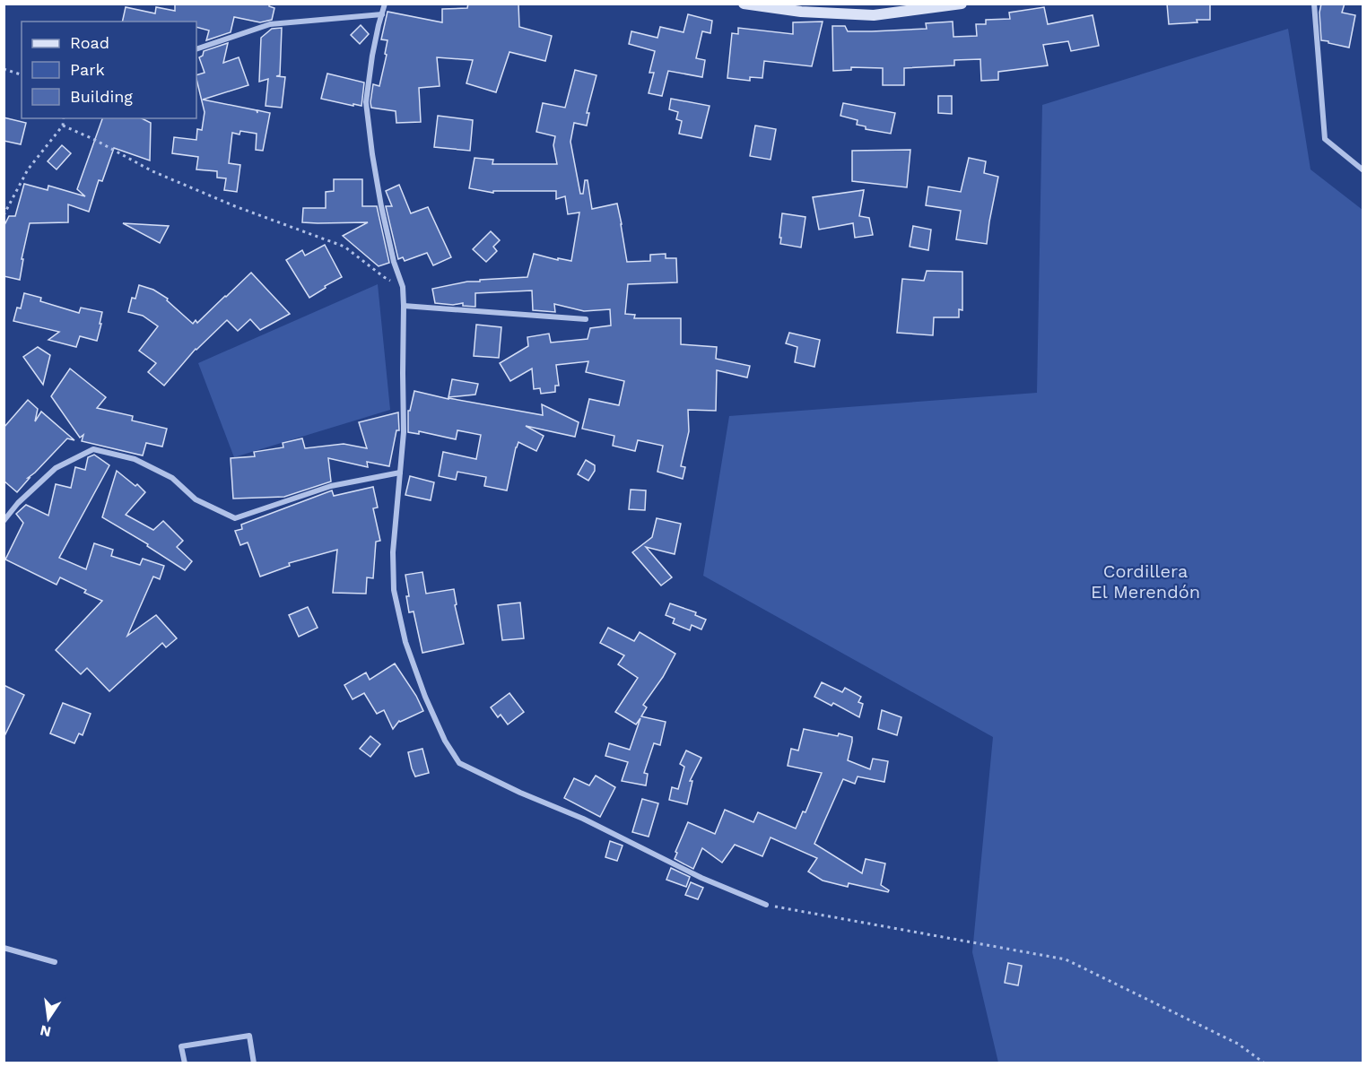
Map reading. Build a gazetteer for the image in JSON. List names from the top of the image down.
{
  "parks": ["Cordillera El Merendón"],
  "legend": ["Road", "Park", "Building"],
  "north": "bottom"
}
